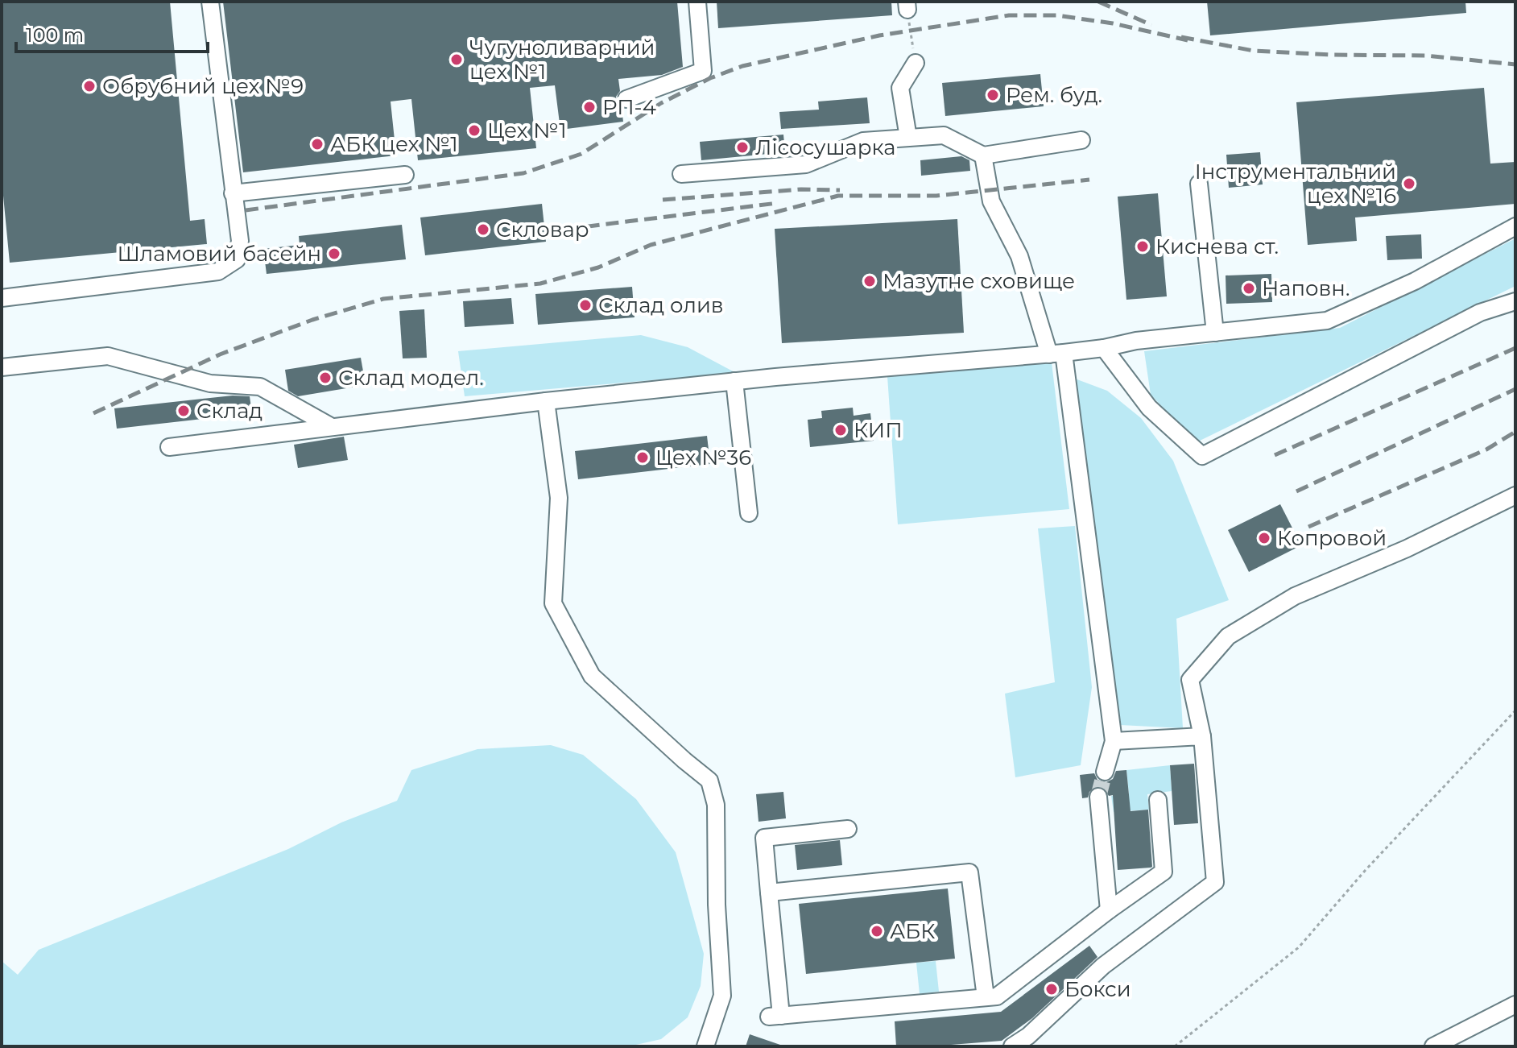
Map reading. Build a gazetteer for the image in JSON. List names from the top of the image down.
{
  "places": [
    "Чугуноливарний цех №1",
    "Обрубний цех №9",
    "Рем. буд.",
    "РП-4",
    "Цех №1",
    "АБК цех №1",
    "Лісосушарка",
    "Інструментальний цех №16",
    "Скловар",
    "Киснева ст.",
    "Шламовий басейн",
    "Мазутне сховище",
    "Наповн.",
    "Склад олив",
    "Склад модел.",
    "Склад",
    "КИП",
    "Цех №36",
    "Копровой",
    "АБК",
    "Бокси"
  ],
  "scale_bar": "100 m"
}
